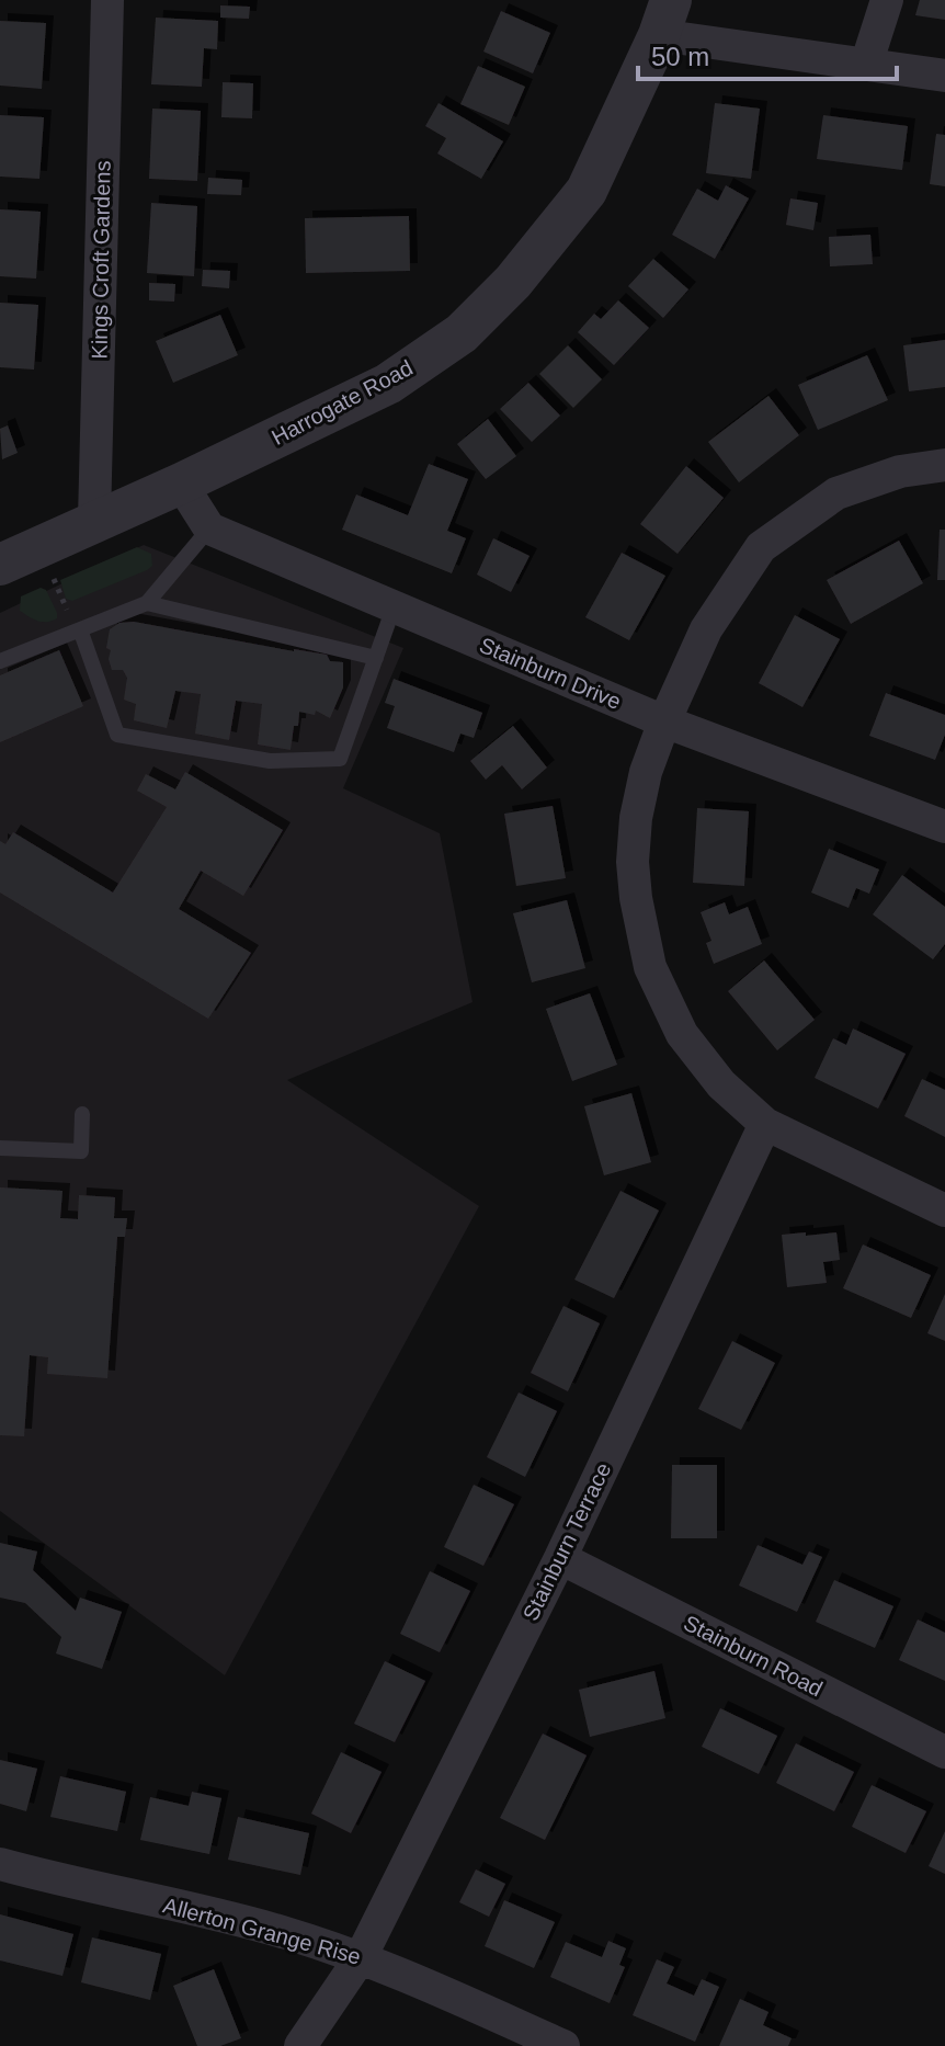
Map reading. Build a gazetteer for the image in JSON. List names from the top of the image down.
{
  "streets": {
    "street": [
      "Kings Croft Gardens",
      "Harrogate Road",
      "Stainburn Drive",
      "Stainburn Terrace",
      "Stainburn Road",
      "Allerton Grange Rise"
    ]
  },
  "crossings": [
    ["Kings Croft Gardens", "Harrogate Road"],
    ["Stainburn Terrace", "Stainburn Road"],
    ["Stainburn Terrace", "Allerton Grange Rise"]
  ],
  "scale_bar": "50 m"
}
